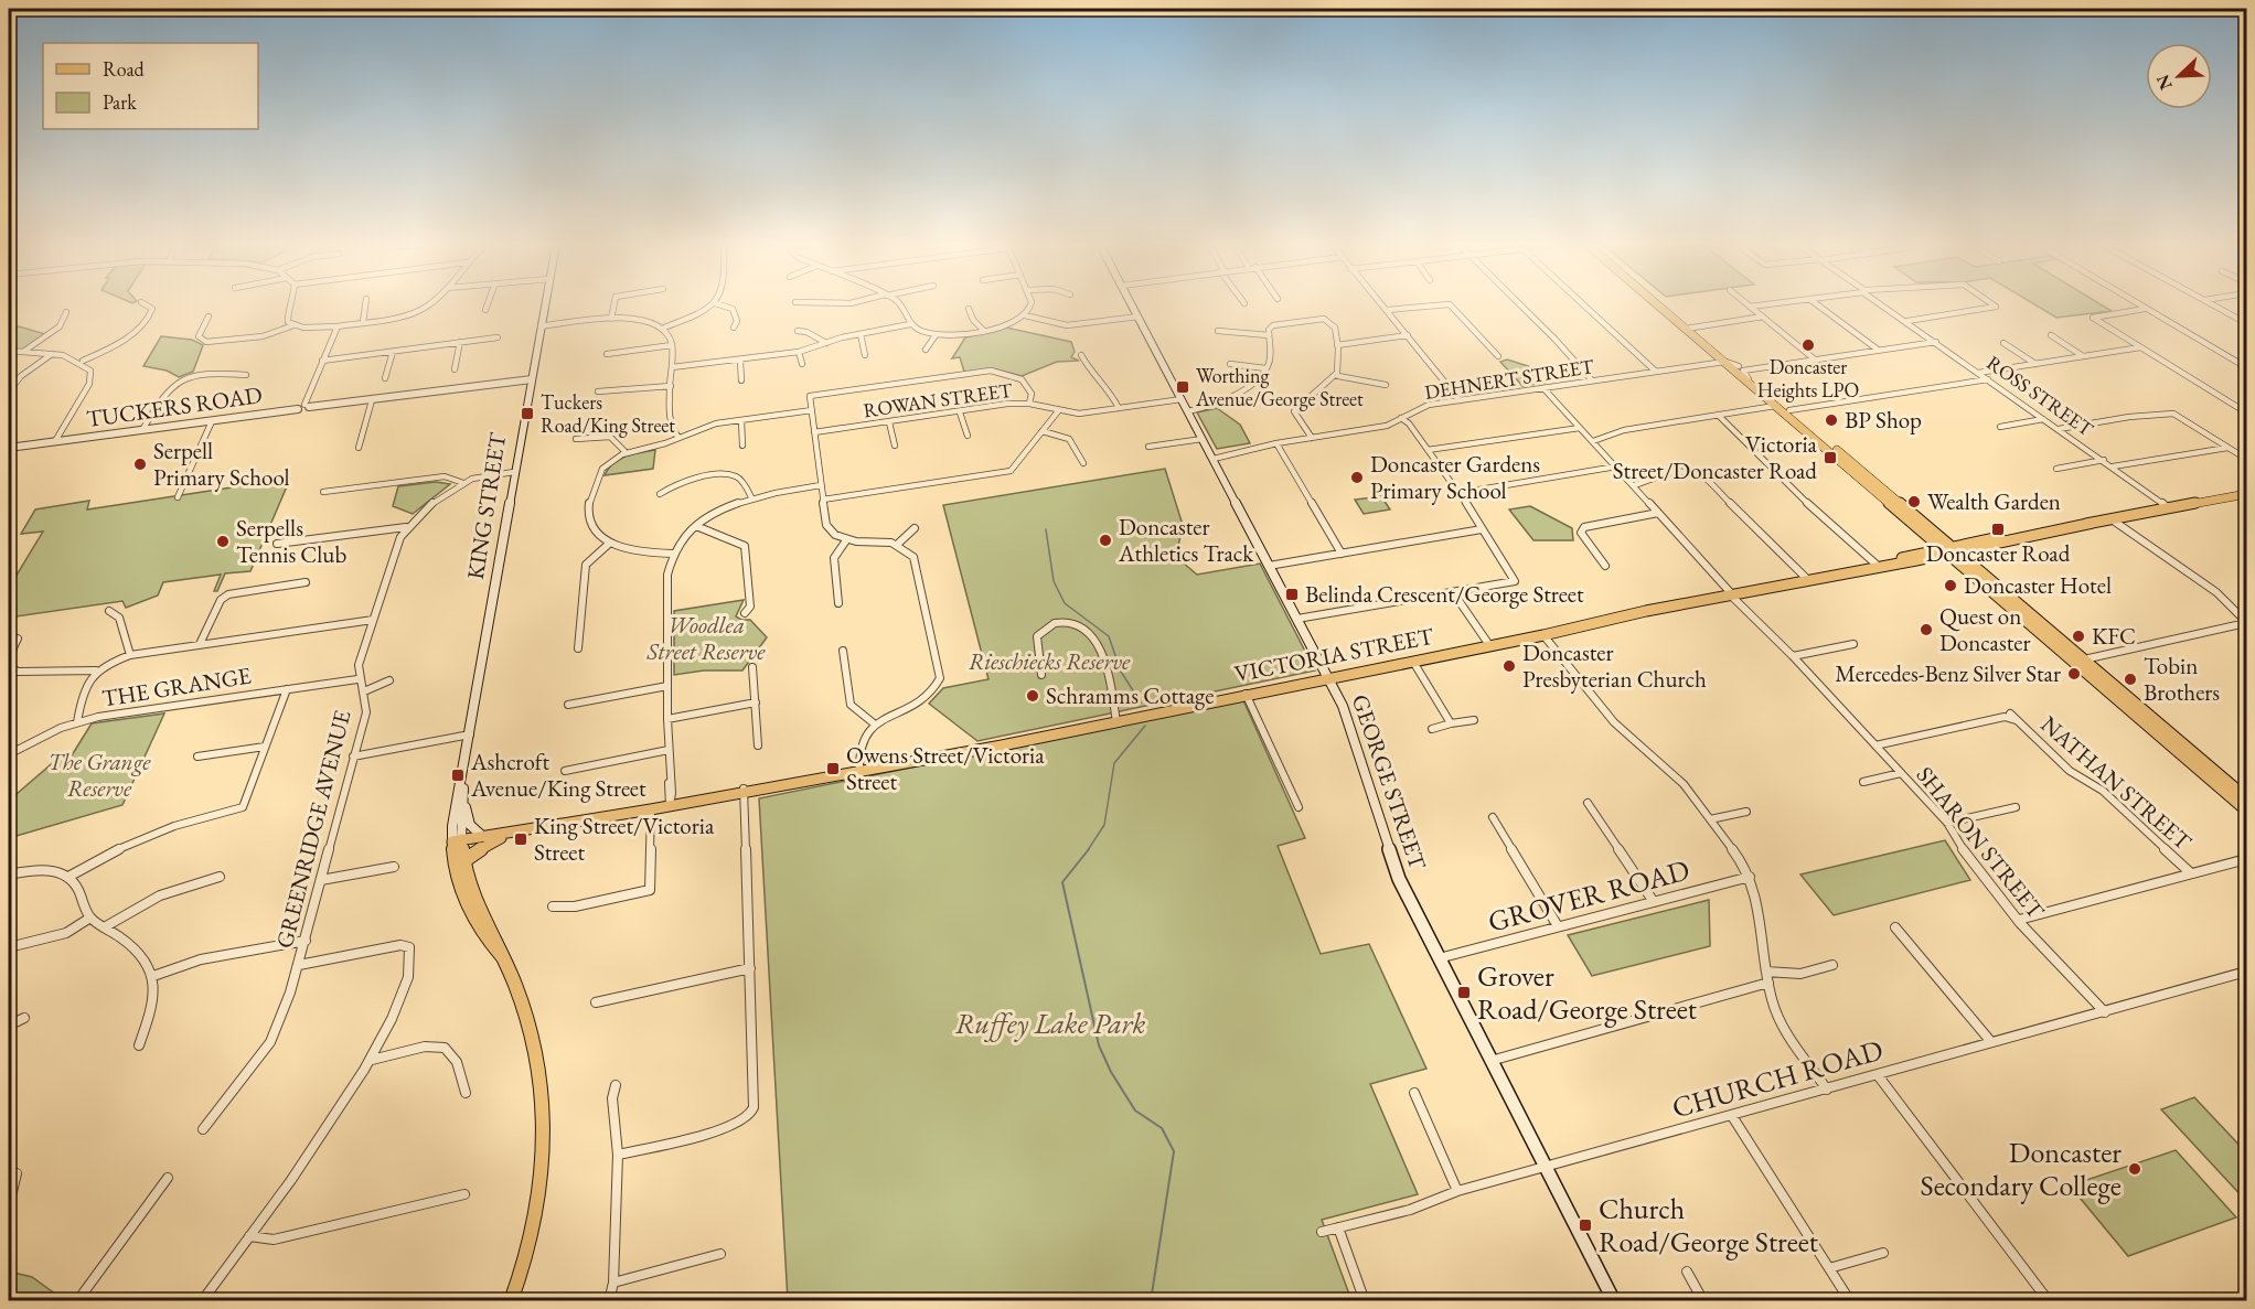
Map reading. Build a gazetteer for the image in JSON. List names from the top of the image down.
{
  "streets": {
    "main road": ["KING STREET", "VICTORIA STREET", "GEORGE STREET"],
    "street": [
      "DEHNERT STREET",
      "ROSS STREET",
      "ROWAN STREET",
      "TUCKERS ROAD",
      "THE GRANGE",
      "NATHAN STREET",
      "GREENRIDGE AVENUE",
      "SHARON STREET",
      "GROVER ROAD",
      "CHURCH ROAD"
    ]
  },
  "crossings": [
    ["DEHNERT STREET", "GEORGE STREET"],
    ["DEHNERT STREET", "SHARON STREET"],
    ["ROWAN STREET", "GEORGE STREET"],
    ["TUCKERS ROAD", "KING STREET"],
    ["KING STREET", "VICTORIA STREET"],
    ["VICTORIA STREET", "GEORGE STREET"],
    ["VICTORIA STREET", "SHARON STREET"],
    ["THE GRANGE", "GREENRIDGE AVENUE"],
    ["GEORGE STREET", "GROVER ROAD"],
    ["GEORGE STREET", "CHURCH ROAD"],
    ["NATHAN STREET", "SHARON STREET"],
    ["SHARON STREET", "CHURCH ROAD"]
  ],
  "parks": [
    "Woodlea Street Reserve",
    "Rieschiecks Reserve",
    "The Grange Reserve",
    "Ruffey Lake Park"
  ],
  "places": {
    "other": [
      "Doncaster Heights LPO",
      "BP Shop",
      "Serpell Primary School",
      "Doncaster Gardens Primary School",
      "Wealth Garden",
      "Doncaster Athletics Track",
      "Serpells Tennis Club",
      "Doncaster Hotel",
      "Quest on Doncaster",
      "KFC",
      "Doncaster Presbyterian Church",
      "Mercedes-Benz Silver Star",
      "Tobin Brothers",
      "Schramms Cottage",
      "Doncaster Secondary College"
    ],
    "transit": [
      "Worthing Avenue/George Street",
      "Tuckers Road/King Street",
      "Victoria Street/Doncaster Road",
      "Doncaster Road",
      "Belinda Crescent/George Street",
      "Owens Street/Victoria Street",
      "Ashcroft Avenue/King Street",
      "King Street/Victoria Street",
      "Grover Road/George Street",
      "Church Road/George Street"
    ]
  },
  "legend": ["Road", "Park"],
  "north": "bottom left"
}
